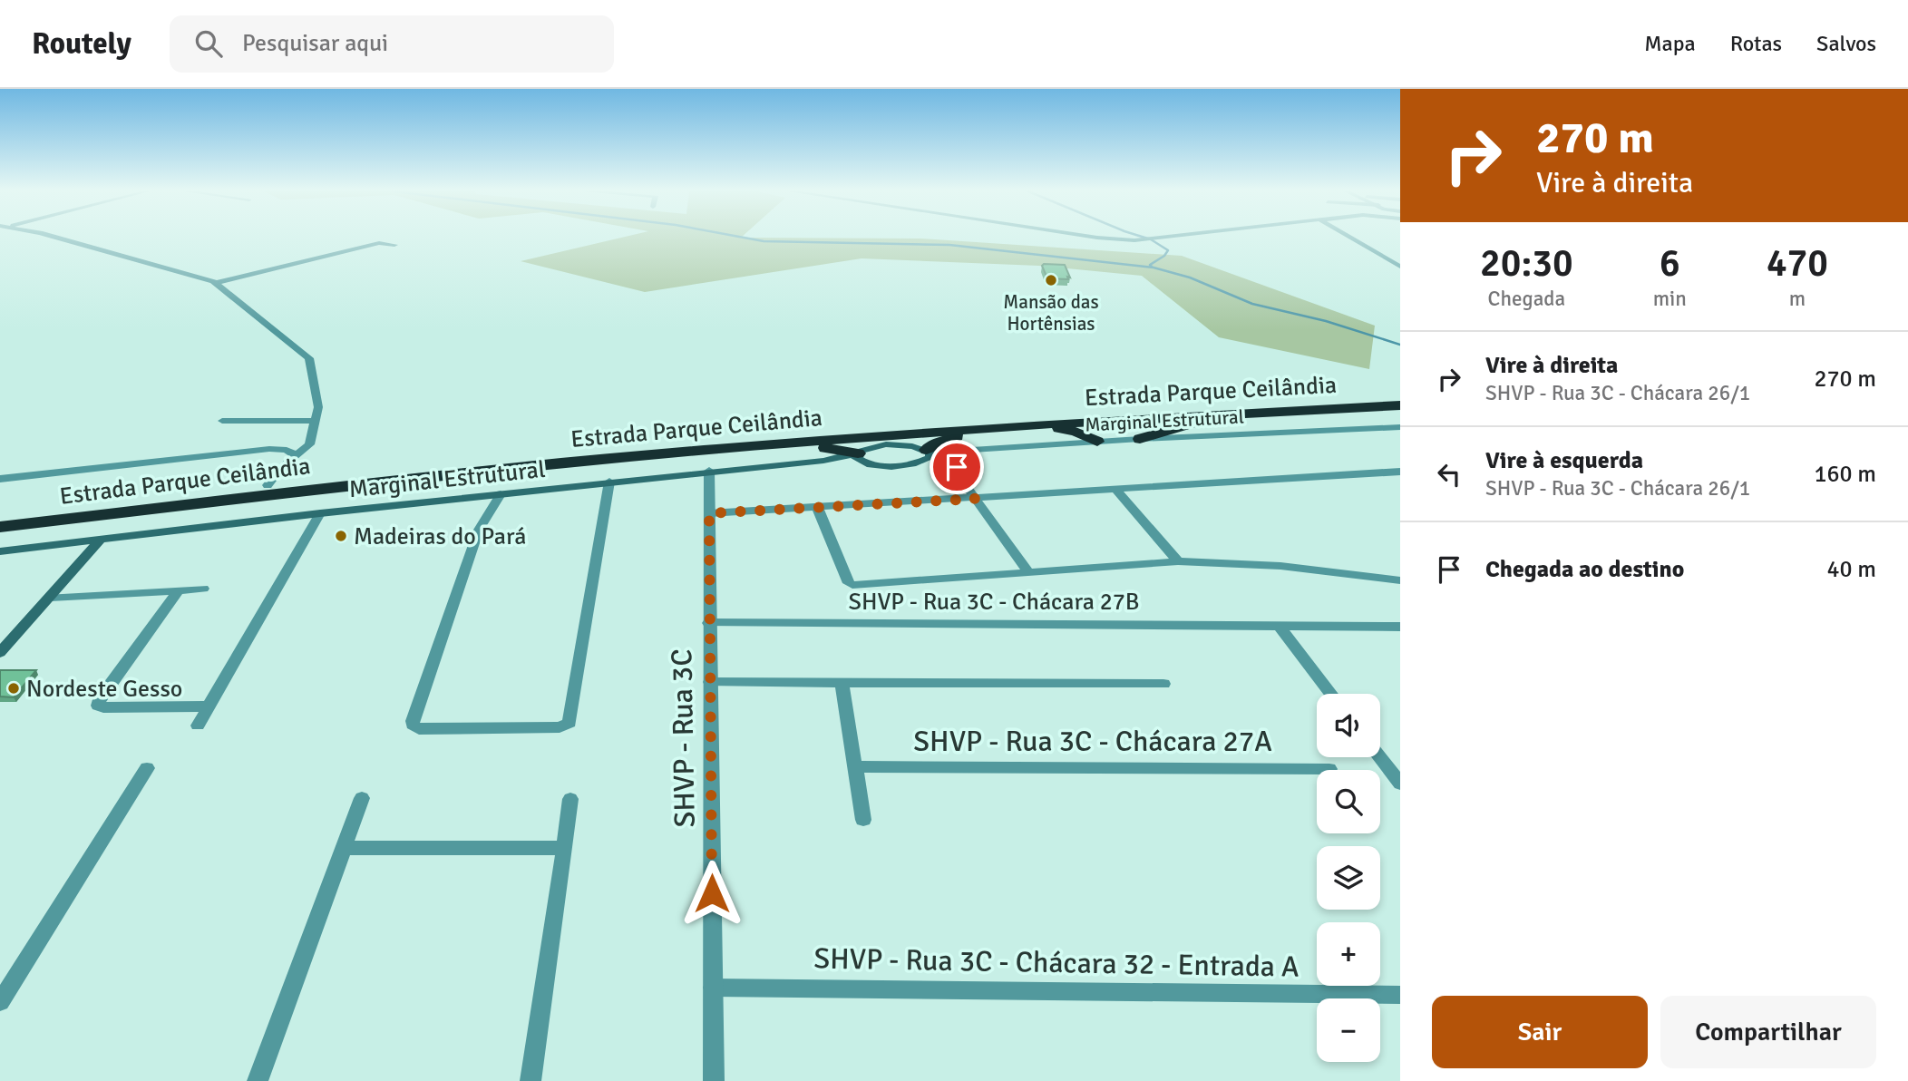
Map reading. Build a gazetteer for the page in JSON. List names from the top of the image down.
{
  "streets": {
    "highway": ["Estrada Parque Ceilândia"],
    "main road": ["Marginal Estrutural"],
    "street": [
      "SHVP - Rua 3C - Chácara 27B",
      "SHVP - Rua 3C",
      "SHVP - Rua 3C - Chácara 27A",
      "SHVP - Rua 3C - Chácara 32 - Entrada A"
    ]
  },
  "crossings": [
    ["Marginal Estrutural", "SHVP - Rua 3C"],
    ["SHVP - Rua 3C - Chácara 27B", "SHVP - Rua 3C"],
    ["SHVP - Rua 3C", "SHVP - Rua 3C - Chácara 32 - Entrada A"]
  ],
  "places": ["Mansão das Hortênsias", "Madeiras do Pará", "Nordeste Gesso"],
  "page": {
    "header": "Routely",
    "search": "Pesquisar aqui",
    "nav": ["Mapa", "Rotas", "Salvos"],
    "turn": ["270 m", "Vire à direita"],
    "eta": [
      "20:30",
      "Chegada",
      "6",
      "min",
      "470",
      "m"
    ],
    "list": [
      {
        "name": "Vire à direita",
        "note": "SHVP - Rua 3C - Chácara 26/1",
        "value": "270 m"
      },
      {
        "name": "Vire à esquerda",
        "note": "SHVP - Rua 3C - Chácara 26/1",
        "value": "160 m"
      },
      {
        "name": "Chegada ao destino",
        "value": "40 m"
      }
    ],
    "map_buttons": ["+", "−"],
    "buttons": ["Sair", "Compartilhar"]
  }
}
